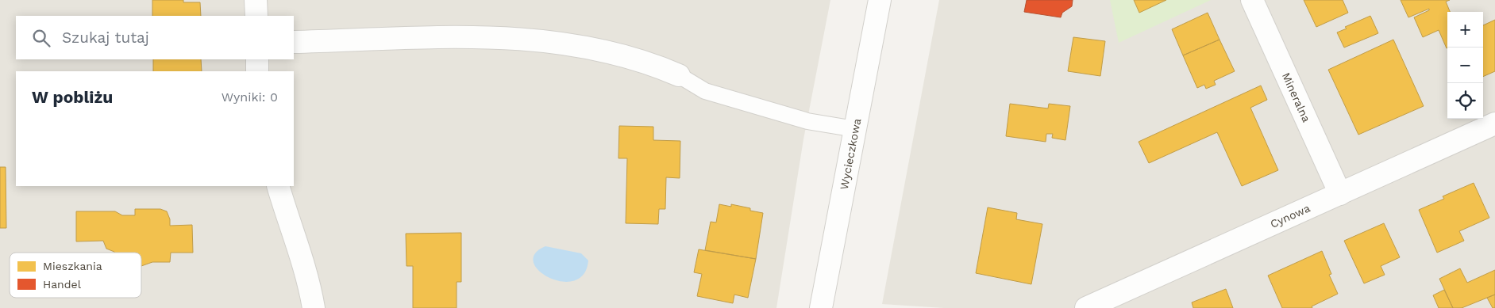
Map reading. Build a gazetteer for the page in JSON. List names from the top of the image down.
{
  "streets": {
    "street": ["Mineralna", "Wycieczkowa", "Cynowa"]
  },
  "crossings": [
    ["Mineralna", "Cynowa"]
  ],
  "legend": ["Mieszkania", "Handel"],
  "page": {
    "map_buttons": ["+", "−"],
    "search": "Szukaj tutaj",
    "heading": ["W pobliżu", "Wyniki: 0"]
  }
}
